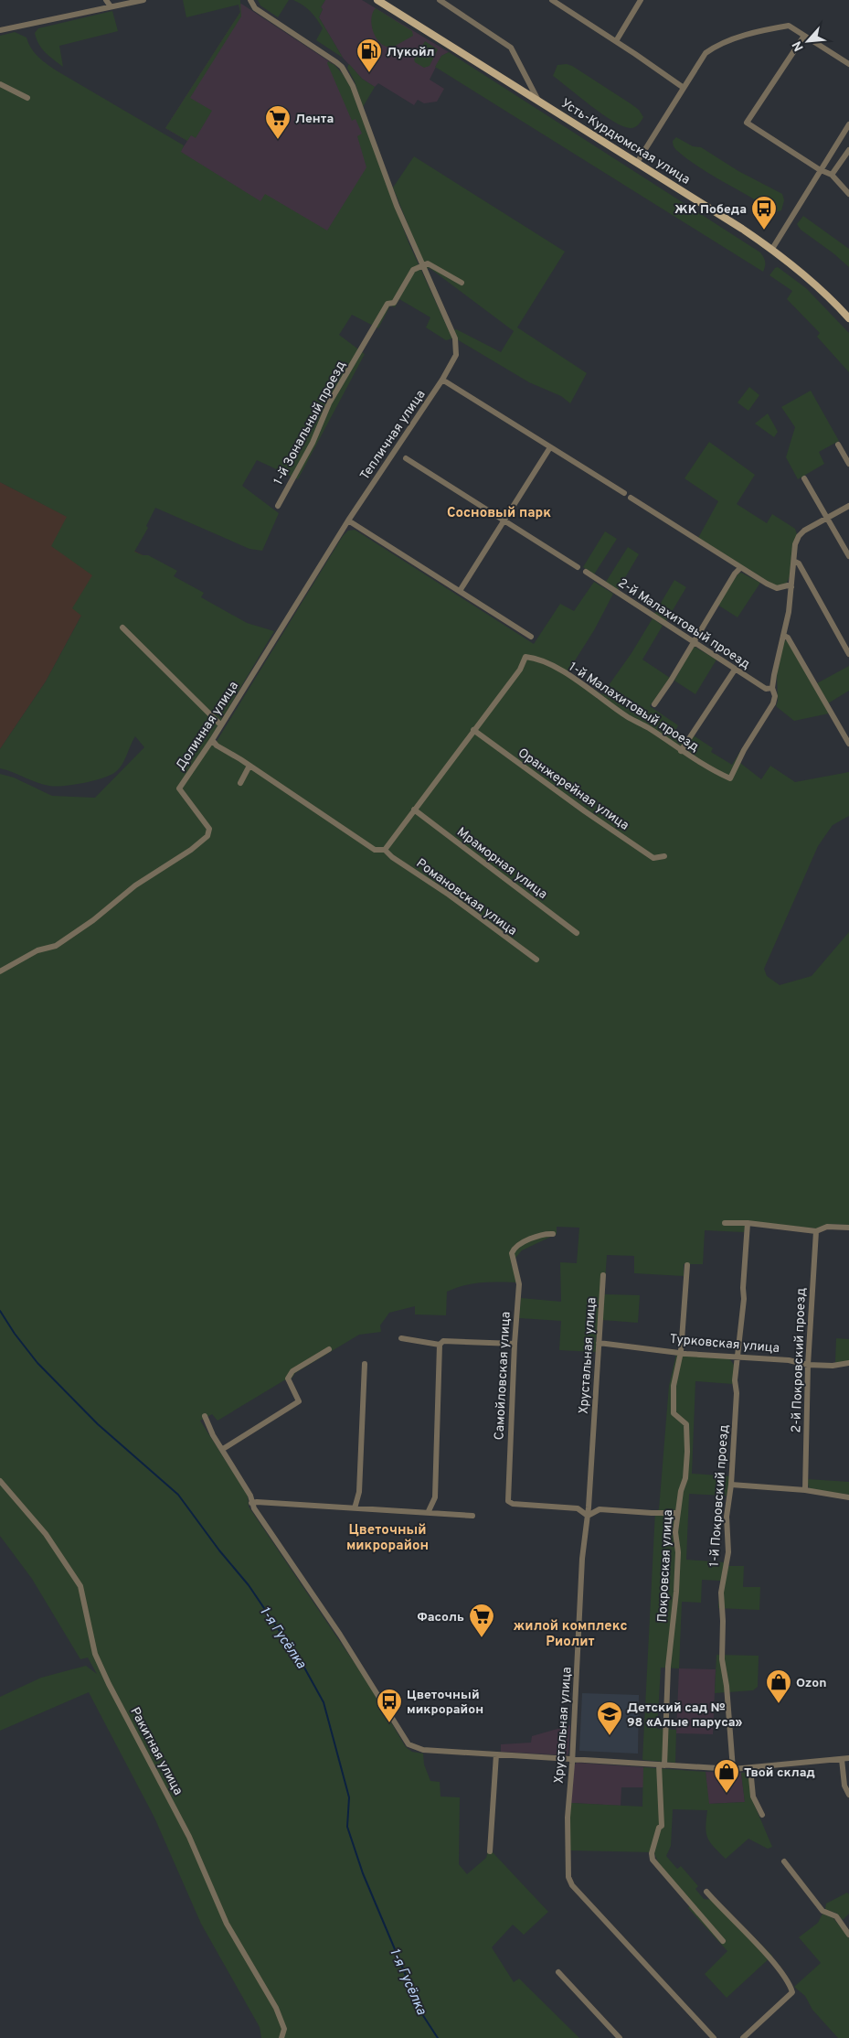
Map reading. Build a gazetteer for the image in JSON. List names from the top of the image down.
{
  "streets": {
    "main road": ["Усть-Курдюмская улица"],
    "street": [
      "1-й Зональный проезд",
      "Тепличная улица",
      "2-й Малахитовый проезд",
      "1-й Малахитовый проезд",
      "Долинная улица",
      "Оранжерейная улица",
      "Мраморная улица",
      "Романовская улица",
      "Турковская улица",
      "Хрустальная улица",
      "2-й Покровский проезд",
      "Самойловская улица",
      "1-й Покровский проезд",
      "Покровская улица",
      "Ракитная улица"
    ]
  },
  "crossings": [
    ["1-й Зональный проезд", "Тепличная улица"],
    ["Тепличная улица", "Долинная улица"],
    ["2-й Малахитовый проезд", "1-й Малахитовый проезд"],
    ["1-й Малахитовый проезд", "Оранжерейная улица"],
    ["Долинная улица", "Романовская улица"],
    ["Турковская улица", "Хрустальная улица"],
    ["Турковская улица", "2-й Покровский проезд"],
    ["Турковская улица", "1-й Покровский проезд"],
    ["Турковская улица", "Покровская улица"],
    ["Хрустальная улица", "Самойловская улица"]
  ],
  "districts": ["Сосновый парк", "Цветочный микрорайон", "жилой комплекс Риолит"],
  "water": ["1-я Гусёлка"],
  "places": {
    "fuel station": ["Лукойл"],
    "supermarket": ["Лента", "Фасоль"],
    "bus stop": ["ЖК Победа", "Цветочный микрорайон"],
    "shop": ["Ozon", "Твой склад"],
    "school or university": ["Детский сад № 98 «Алые паруса»"]
  },
  "north": "bottom left"
}
